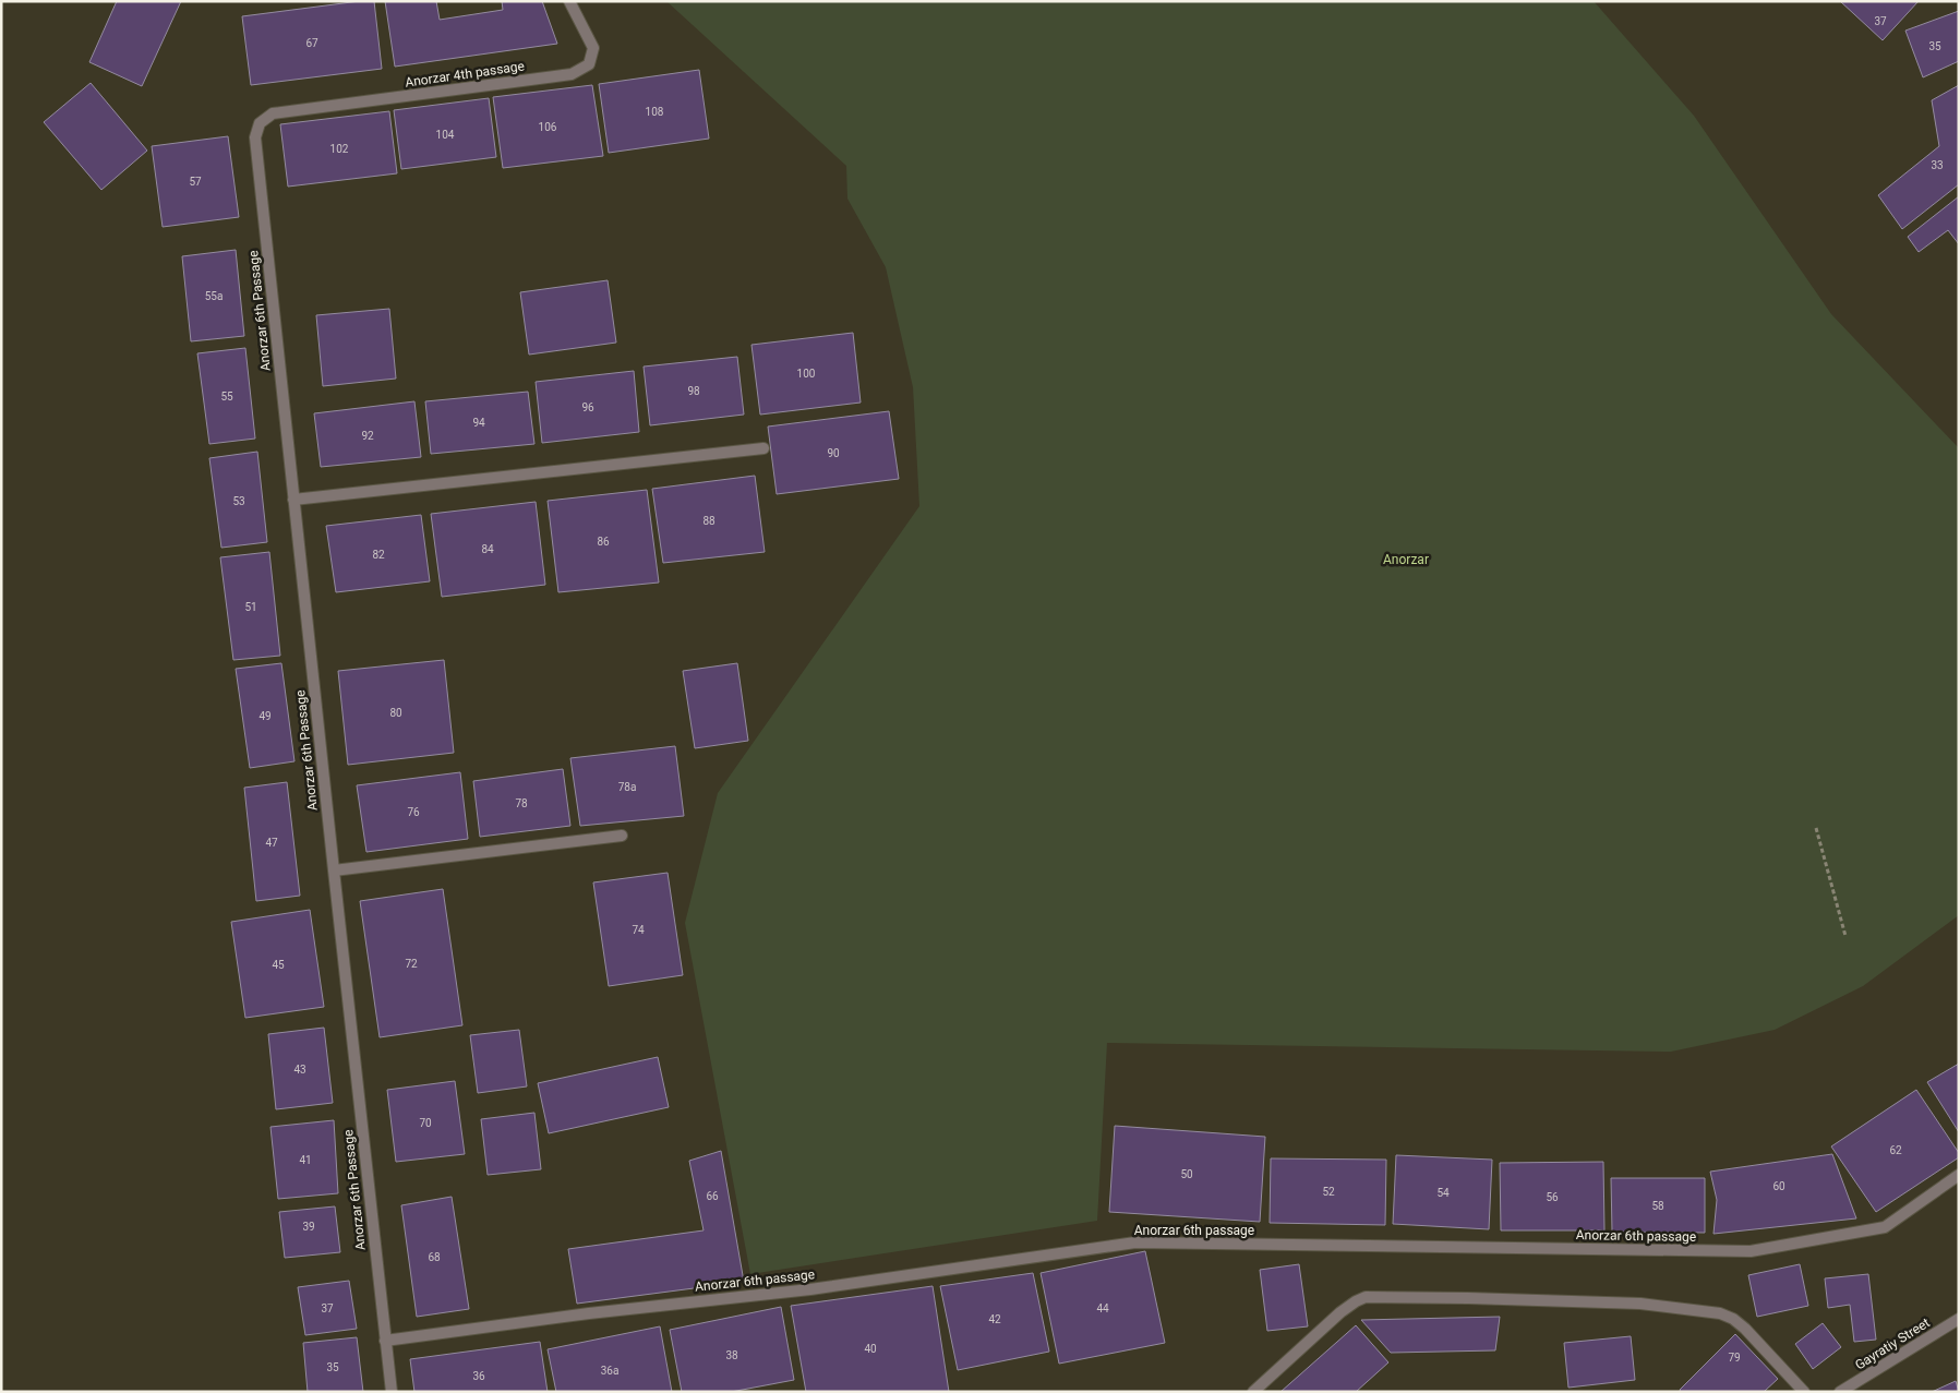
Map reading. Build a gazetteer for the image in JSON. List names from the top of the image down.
{
  "streets": {
    "street": [
      "Anorzar 4th passage",
      "Anorzar 6th Passage",
      "Anorzar 6th passage",
      "Gayratiy Street"
    ]
  },
  "crossings": [
    ["Anorzar 4th passage", "Anorzar 6th Passage"],
    ["Anorzar 6th Passage", "Anorzar 6th passage"]
  ],
  "parks": ["Anorzar"],
  "house_numbers": [
    "37",
    "67",
    "35",
    "108",
    "106",
    "104",
    "102",
    "33",
    "57",
    "55а",
    "100",
    "98",
    "55",
    "96",
    "94",
    "92",
    "90",
    "53",
    "88",
    "86",
    "84",
    "82",
    "51",
    "80",
    "49",
    "78а",
    "78",
    "76",
    "47",
    "74",
    "72",
    "45",
    "43",
    "70",
    "62",
    "41",
    "50",
    "60",
    "52",
    "54",
    "66",
    "56",
    "58",
    "39",
    "68",
    "37",
    "44",
    "42",
    "40",
    "38",
    "79",
    "35",
    "36а",
    "36"
  ]
}
